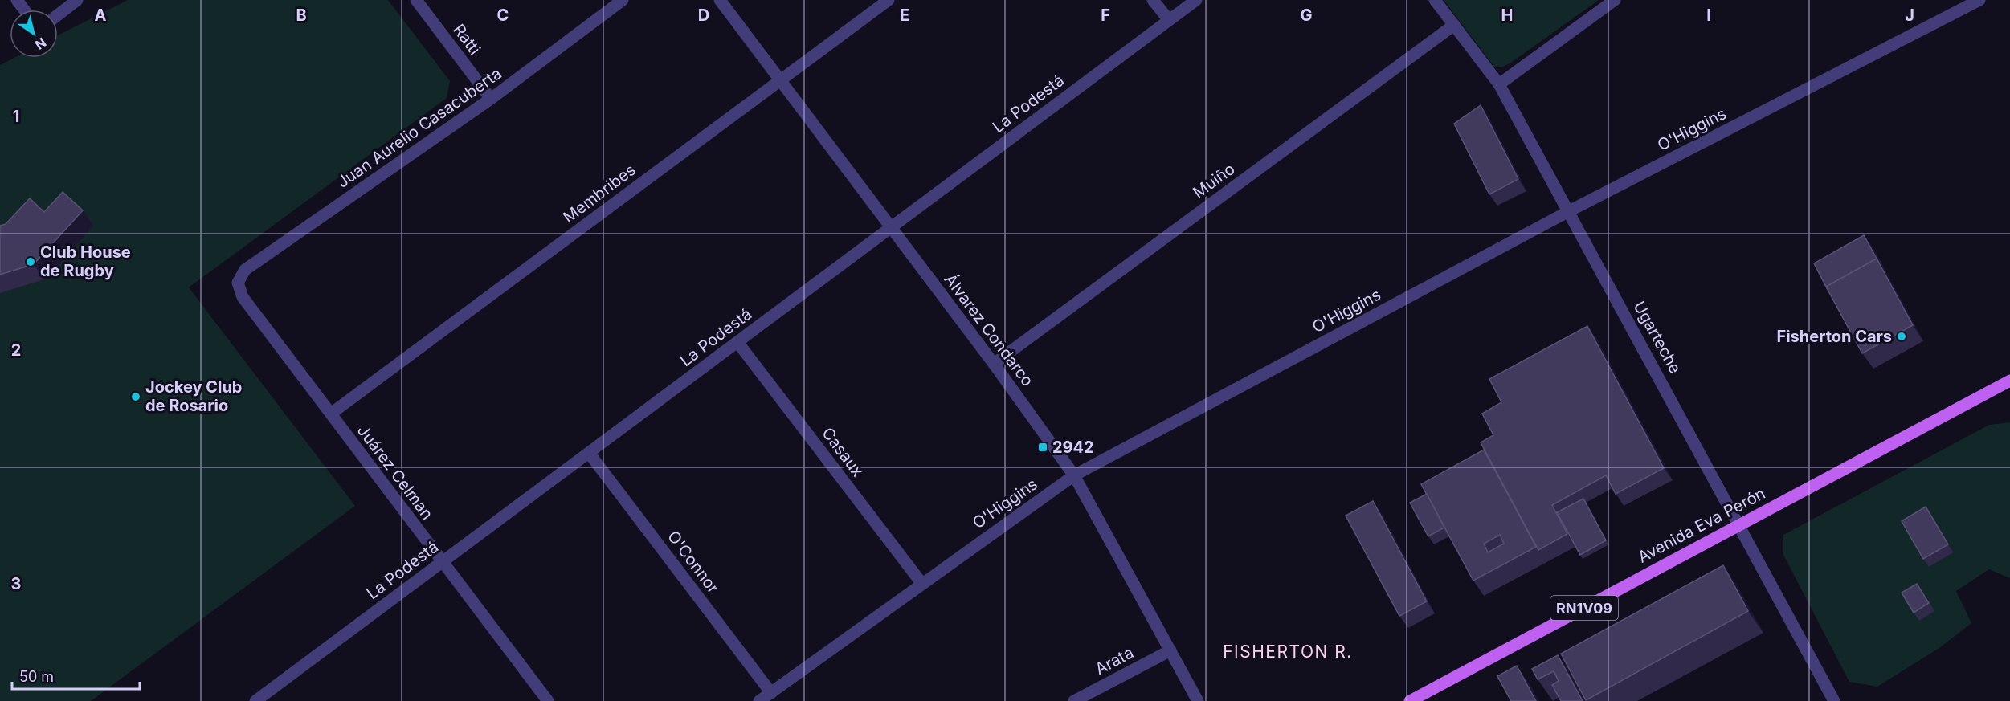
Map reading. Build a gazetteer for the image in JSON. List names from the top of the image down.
{
  "streets": {
    "main road": ["Avenida Eva Perón", "RN1V09"],
    "street": [
      "Ratti",
      "La Podestá",
      "Juan Aurelio Casacuberta",
      "O'Higgins",
      "Muiño",
      "Membribes",
      "Álvarez Condarco",
      "Ugarteche",
      "Casaux",
      "Juárez Celman",
      "O'Connor",
      "Arata"
    ]
  },
  "crossings": [
    ["Ratti", "Juan Aurelio Casacuberta"],
    ["La Podestá", "Álvarez Condarco"],
    ["La Podestá", "Casaux"],
    ["La Podestá", "Juárez Celman"],
    ["La Podestá", "O'Connor"],
    ["Juan Aurelio Casacuberta", "Juárez Celman"],
    ["O'Higgins", "Álvarez Condarco"],
    ["O'Higgins", "Ugarteche"],
    ["O'Higgins", "Casaux"],
    ["O'Higgins", "O'Connor"],
    ["Muiño", "Álvarez Condarco"],
    ["Muiño", "Ugarteche"],
    ["Membribes", "Álvarez Condarco"],
    ["Membribes", "Juárez Celman"],
    ["Álvarez Condarco", "Arata"],
    ["Ugarteche", "Avenida Eva Perón"]
  ],
  "districts": ["FISHERTON R."],
  "places": {
    "other": ["Club House de Rugby", "Fisherton Cars", "Jockey Club de Rosario"],
    "transit": ["2942"]
  },
  "scale_bar": "50 m",
  "north": "bottom right",
  "grid": {
    "columns": [
      "A",
      "B",
      "C",
      "D",
      "E",
      "F",
      "G",
      "H",
      "I",
      "J"
    ],
    "rows": ["1", "2", "3"]
  }
}
